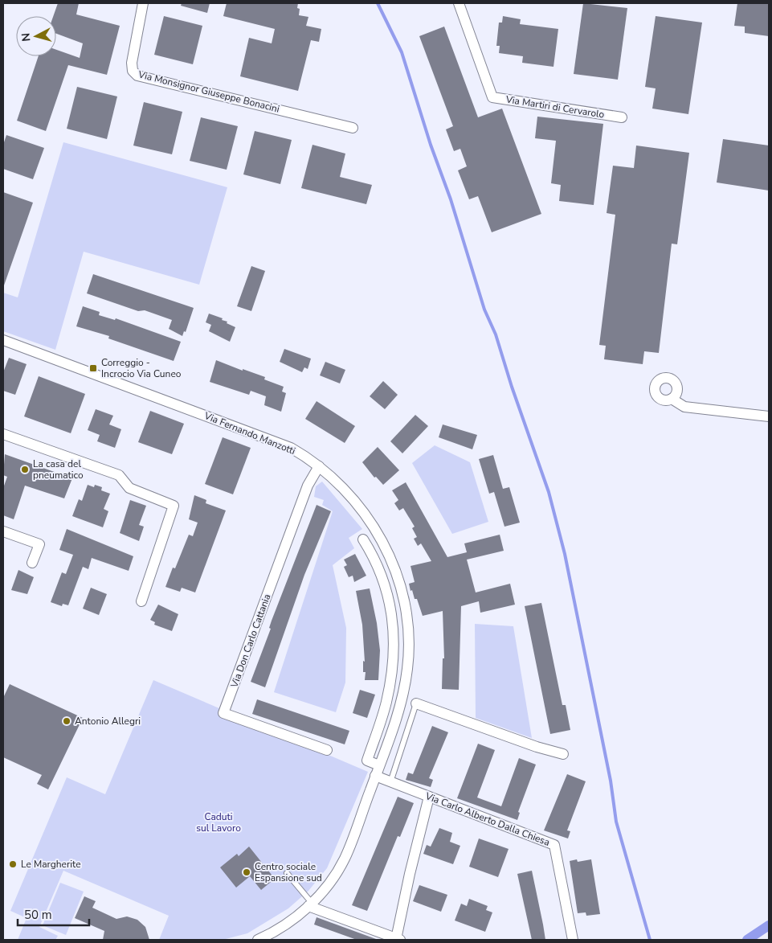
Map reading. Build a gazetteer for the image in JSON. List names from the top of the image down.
{
  "streets": {
    "street": [
      "Via Monsignor Giuseppe Bonacini",
      "Via Martiri di Cervarolo",
      "Via Fernando Manzotti",
      "Via Don Carlo Cattania",
      "Via Carlo Alberto Dalla Chiesa"
    ]
  },
  "crossings": [
    ["Via Fernando Manzotti", "Via Don Carlo Cattania"],
    ["Via Fernando Manzotti", "Via Carlo Alberto Dalla Chiesa"]
  ],
  "parks": ["Caduti sul Lavoro"],
  "places": {
    "transit": ["Correggio - Incrocio Via Cuneo"],
    "other": [
      "La casa del pneumatico",
      "Antonio Allegri",
      "Le Margherite",
      "Centro sociale Espansione sud"
    ]
  },
  "scale_bar": "50 m",
  "north": "left"
}
